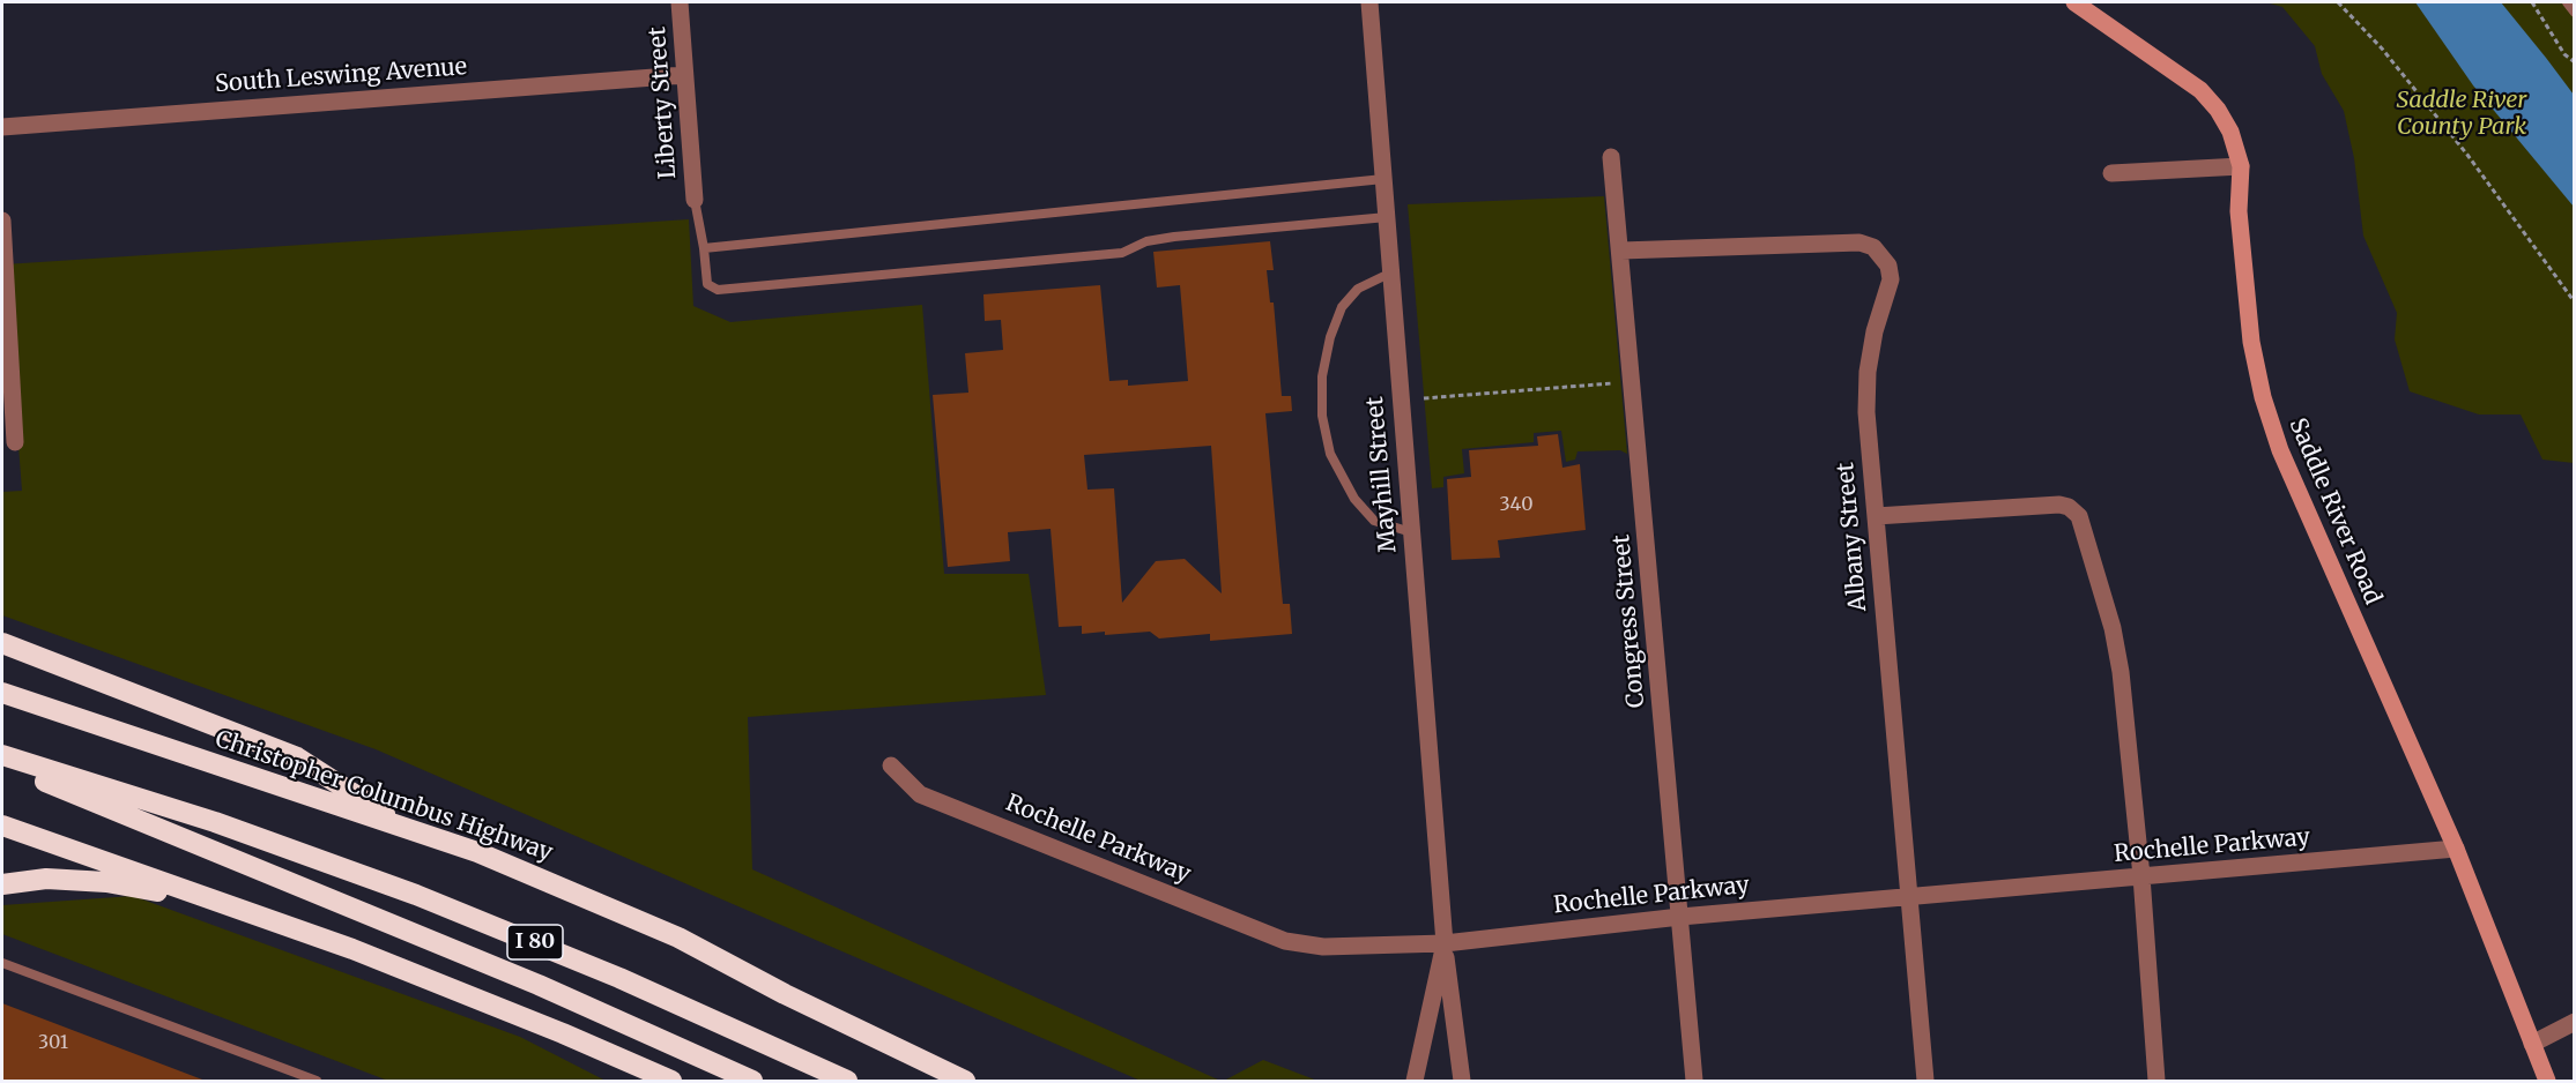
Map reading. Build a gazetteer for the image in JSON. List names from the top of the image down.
{
  "streets": {
    "highway": ["Christopher Columbus Highway", "I 80"],
    "street": [
      "South Leswing Avenue",
      "Liberty Street",
      "Mayhill Street",
      "Saddle River Road",
      "Albany Street",
      "Congress Street",
      "Rochelle Parkway"
    ]
  },
  "crossings": [
    ["South Leswing Avenue", "Liberty Street"],
    ["Mayhill Street", "Rochelle Parkway"],
    ["Saddle River Road", "Rochelle Parkway"],
    ["Albany Street", "Congress Street"],
    ["Albany Street", "Rochelle Parkway"],
    ["Congress Street", "Rochelle Parkway"]
  ],
  "parks": ["Saddle River County Park"],
  "house_numbers": ["340", "301"]
}
